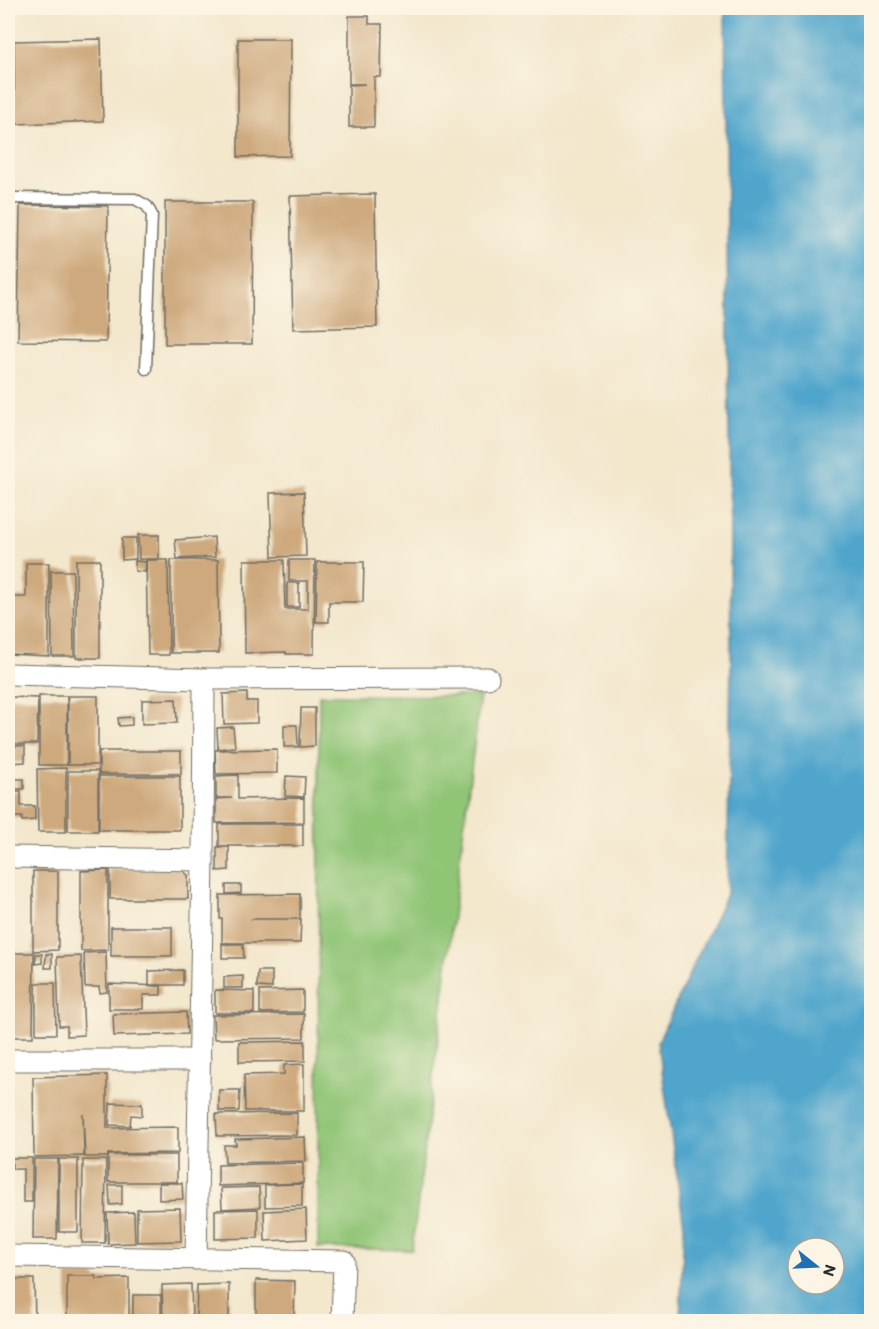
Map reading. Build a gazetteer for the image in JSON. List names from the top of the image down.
{
  "north": "right"
}
